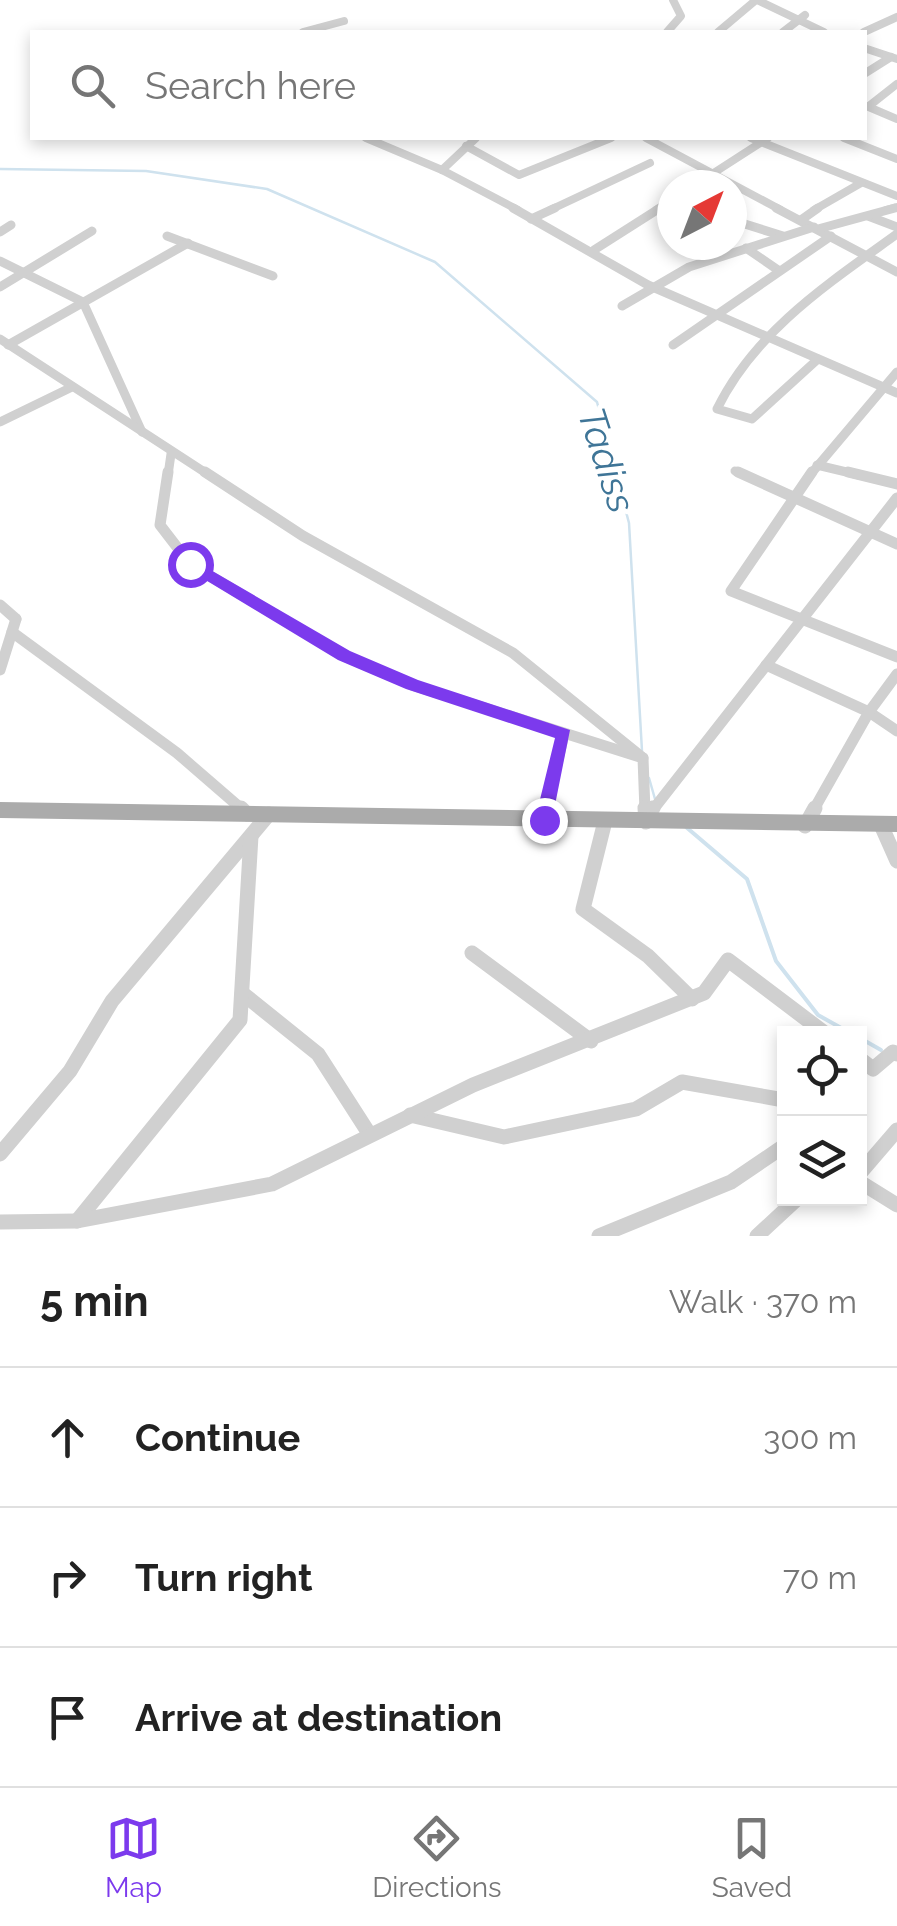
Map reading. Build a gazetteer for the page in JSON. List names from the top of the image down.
{
  "water": ["Tadiss"],
  "north": "top right",
  "page": {
    "search": "Search here",
    "heading": ["5 min", "Walk · 370 m"],
    "list": [
      ["Continue", "300 m"],
      ["Turn right", "70 m"],
      "Arrive at destination"
    ],
    "nav": ["Map", "Directions", "Saved"]
  }
}
